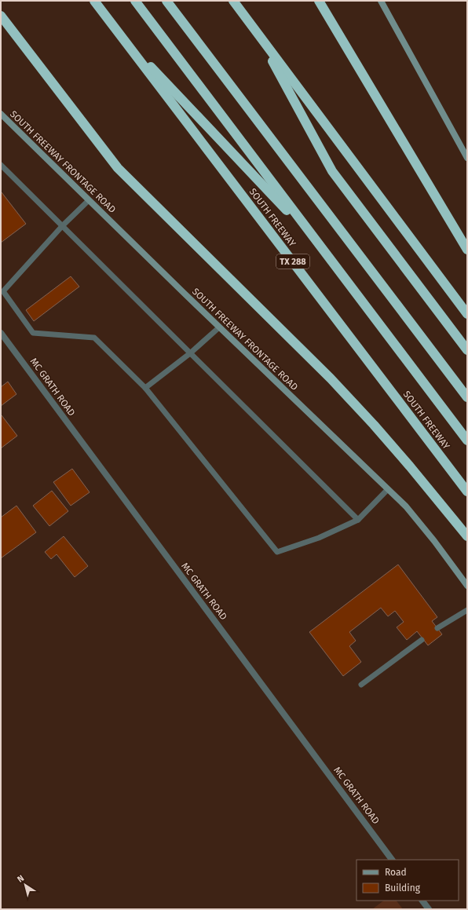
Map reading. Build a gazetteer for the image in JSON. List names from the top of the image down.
{
  "streets": {
    "highway": ["SOUTH FREEWAY", "TX 288"],
    "main road": ["SOUTH FREEWAY FRONTAGE ROAD"],
    "street": ["MC GRATH ROAD"]
  },
  "legend": ["Road", "Building"],
  "north": "top left"
}
